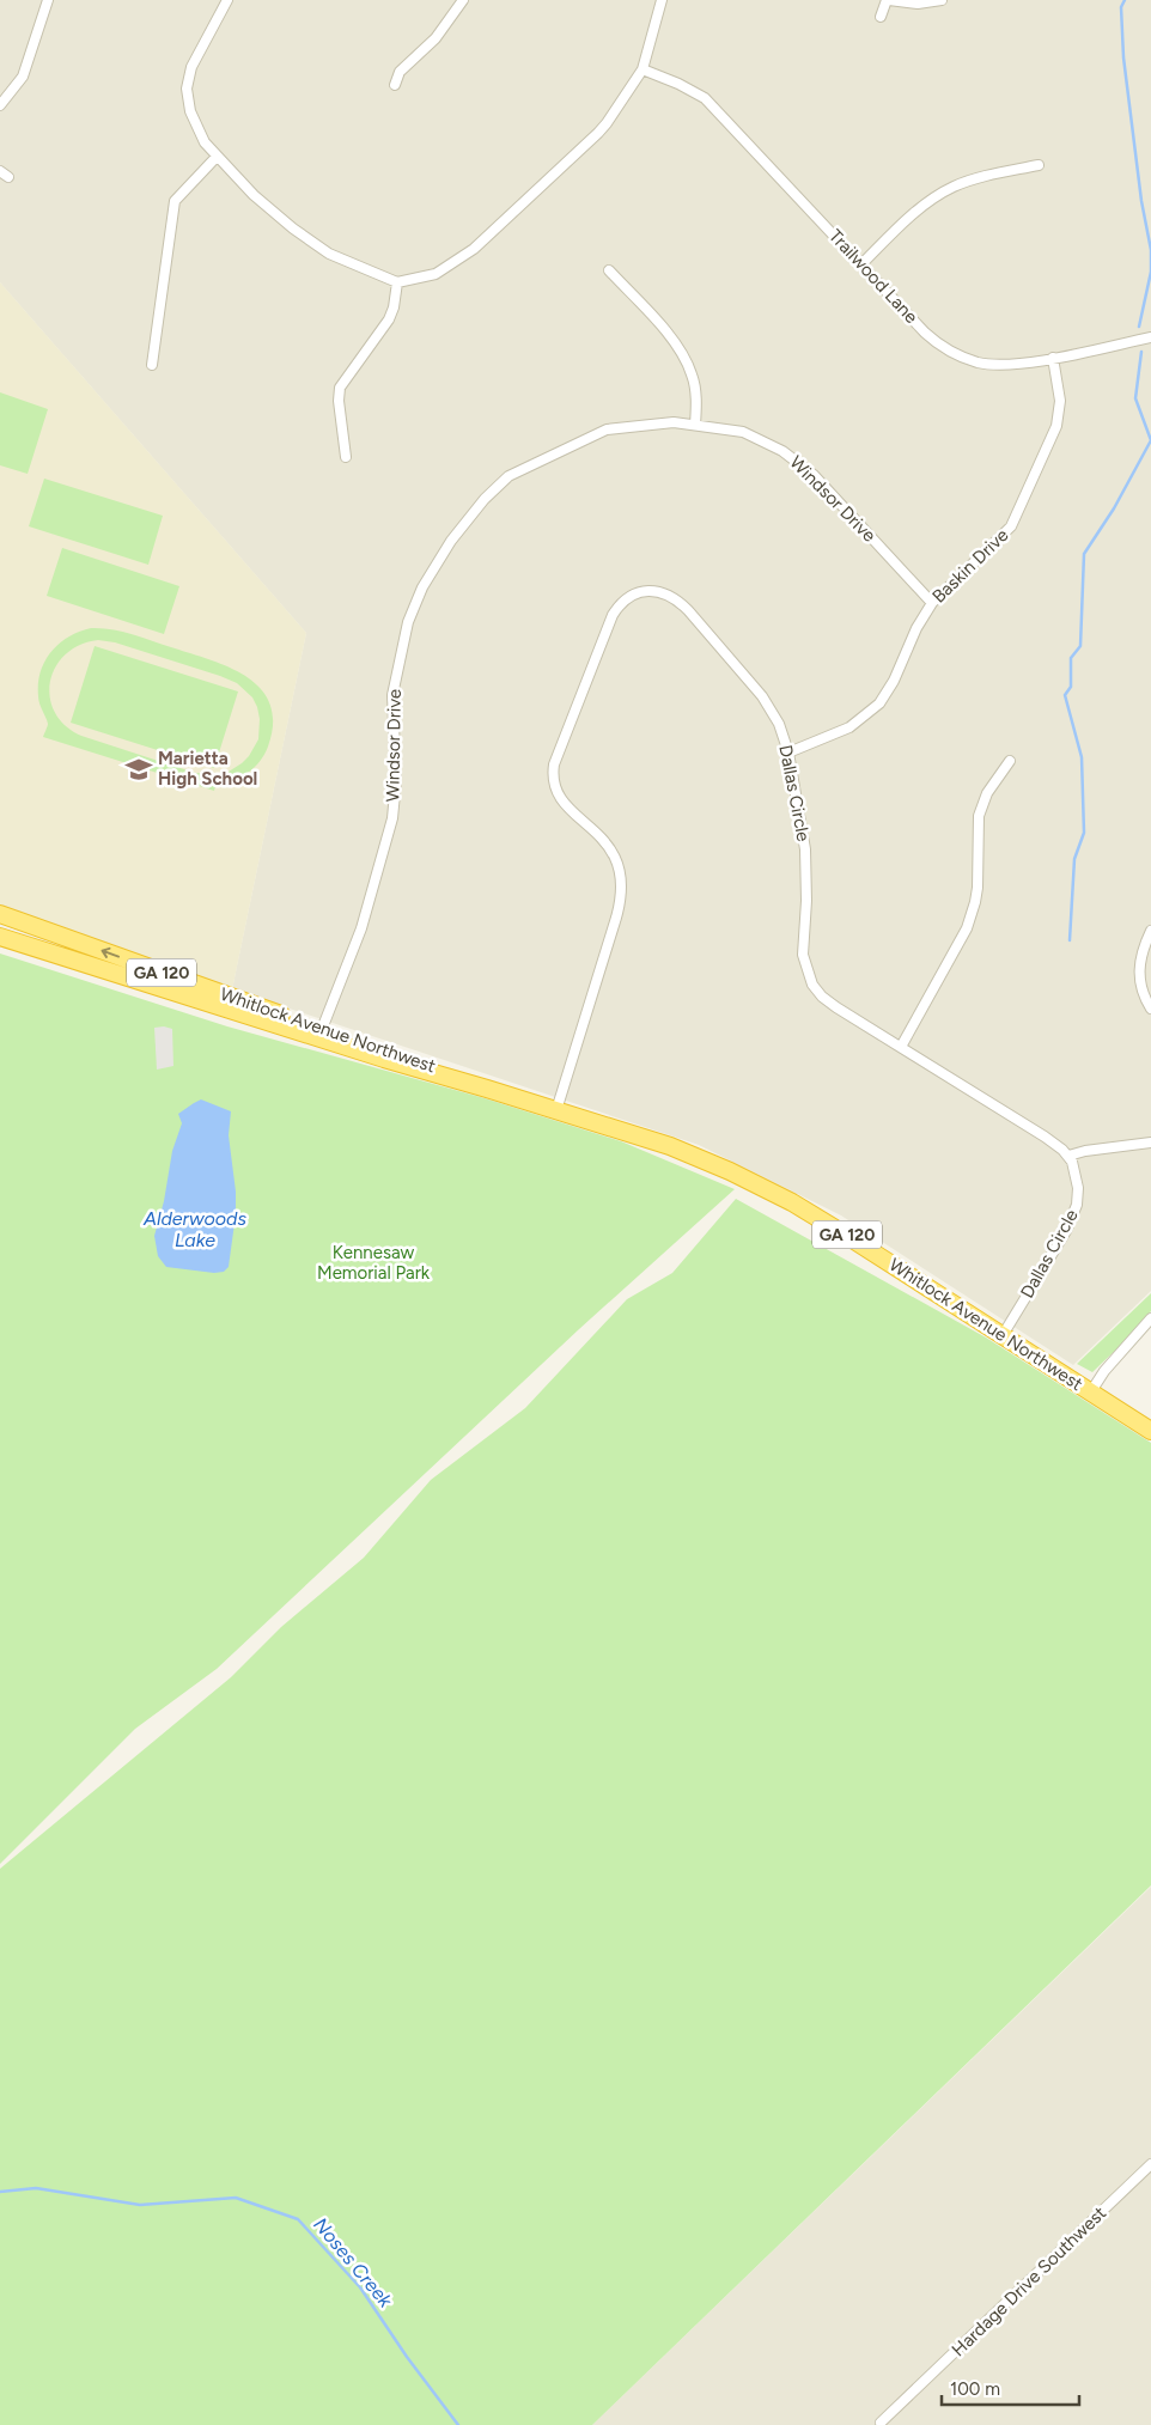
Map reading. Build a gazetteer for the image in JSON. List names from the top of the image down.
{
  "streets": {
    "highway": ["GA 120", "Whitlock Avenue Northwest"],
    "street": [
      "Trailwood Lane",
      "Windsor Drive",
      "Baskin Drive",
      "Dallas Circle",
      "Hardage Drive Southwest"
    ]
  },
  "crossings": [
    ["Trailwood Lane", "Baskin Drive"],
    ["Windsor Drive", "Baskin Drive"],
    ["Windsor Drive", "Whitlock Avenue Northwest"],
    ["Baskin Drive", "Dallas Circle"],
    ["Dallas Circle", "Whitlock Avenue Northwest"]
  ],
  "water": ["Alderwoods Lake", "Noses Creek"],
  "parks": ["Kennesaw Memorial Park"],
  "places": {
    "school or university": ["Marietta High School"]
  },
  "scale_bar": "100 m"
}
